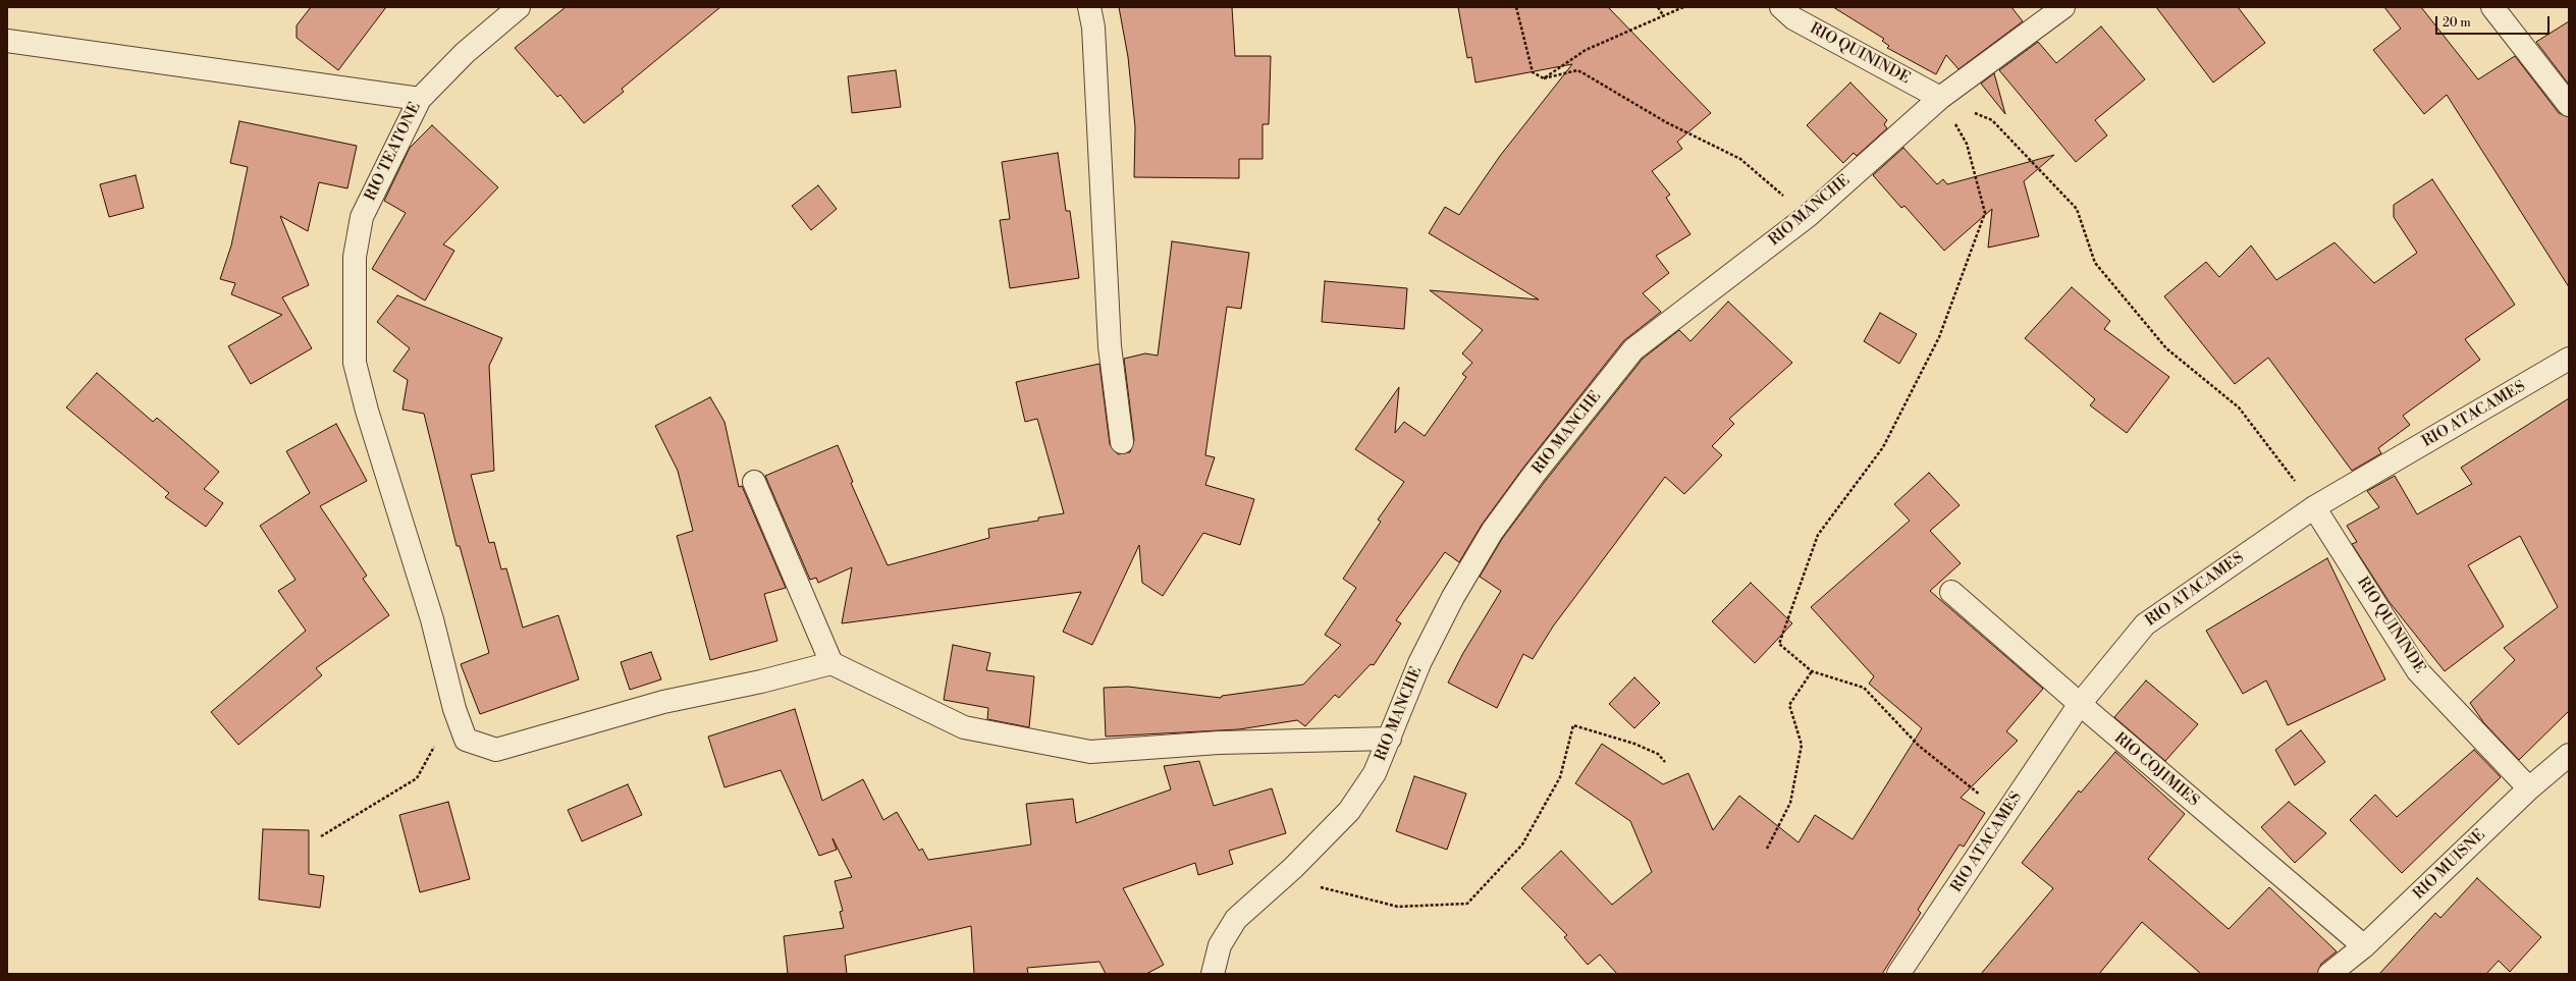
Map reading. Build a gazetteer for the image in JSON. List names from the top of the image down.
{
  "streets": {
    "street": [
      "RIO QUININDE",
      "RIO TEATONE",
      "RIO MANCHE",
      "RIO ATACAMES",
      "RIO COJIMIES",
      "RIO MUISNE"
    ]
  },
  "crossings": [
    ["RIO QUININDE", "RIO MANCHE"],
    ["RIO QUININDE", "RIO ATACAMES"],
    ["RIO QUININDE", "RIO MUISNE"],
    ["RIO ATACAMES", "RIO COJIMIES"],
    ["RIO COJIMIES", "RIO MUISNE"]
  ],
  "scale_bar": "20 m"
}
